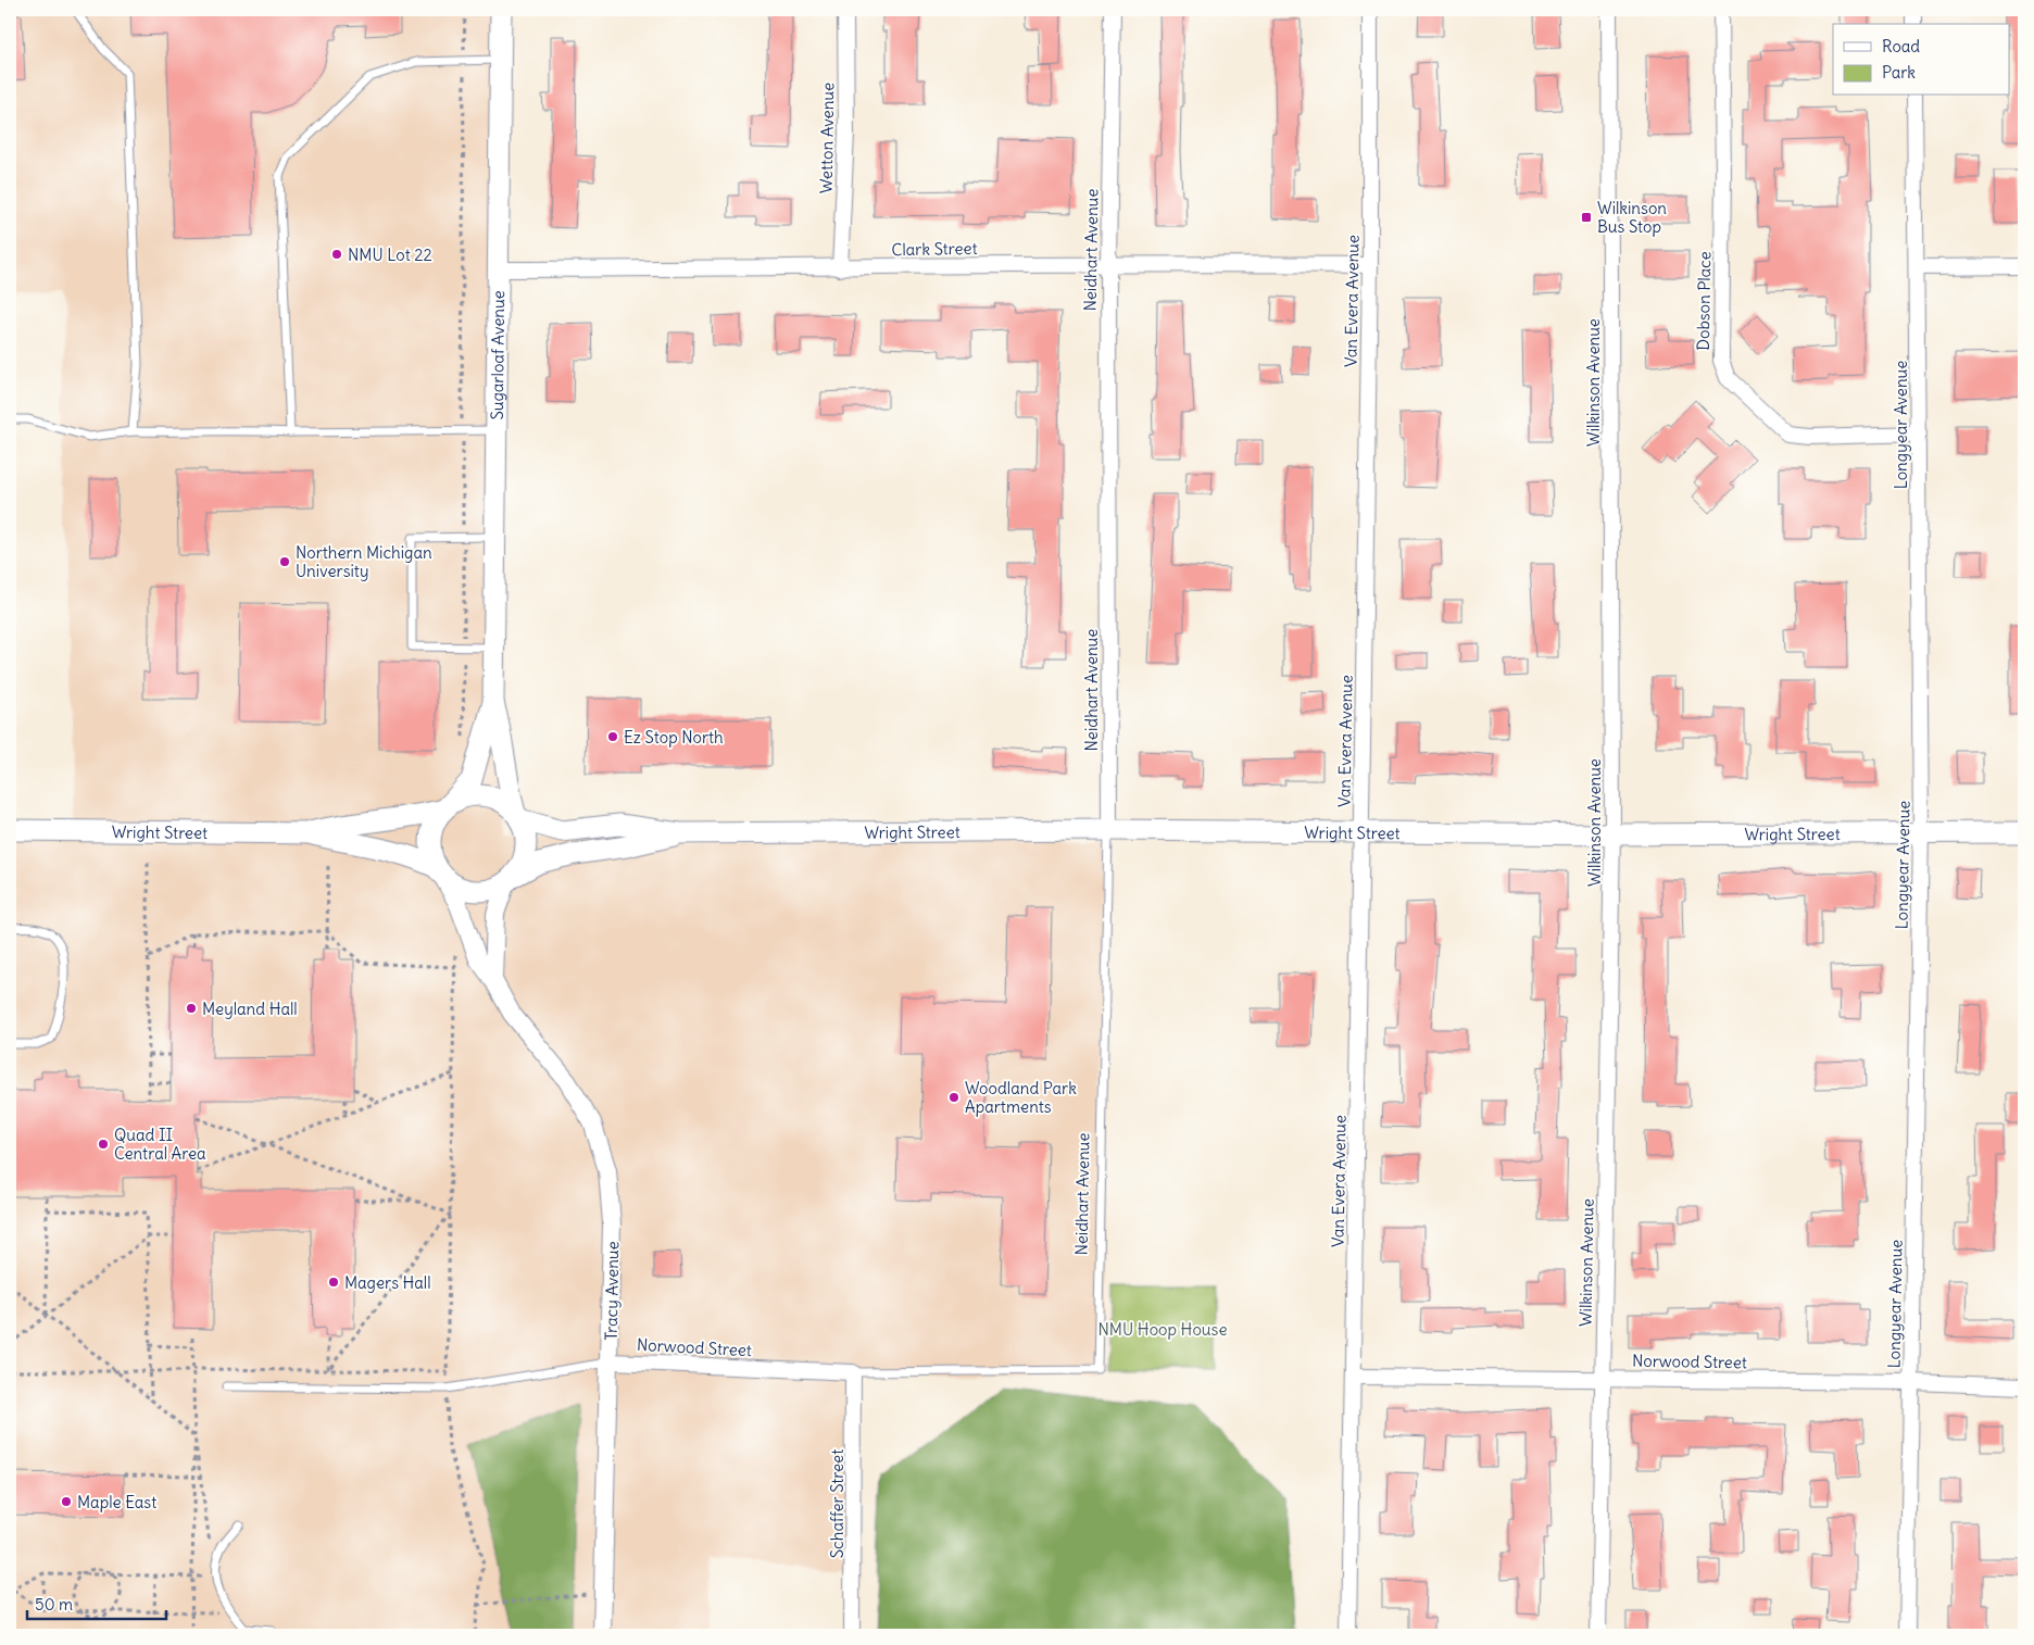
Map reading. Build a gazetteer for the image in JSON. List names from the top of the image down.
{
  "streets": {
    "main road": ["Sugarloaf Avenue", "Wright Street"],
    "street": [
      "Wetton Avenue",
      "Clark Street",
      "Neidhart Avenue",
      "Van Evera Avenue",
      "Dobson Place",
      "Wilkinson Avenue",
      "Longyear Avenue",
      "Tracy Avenue",
      "Norwood Street",
      "Schaffer Street"
    ]
  },
  "crossings": [
    ["Wetton Avenue", "Clark Street"],
    ["Clark Street", "Neidhart Avenue"],
    ["Clark Street", "Van Evera Avenue"],
    ["Clark Street", "Sugarloaf Avenue"],
    ["Neidhart Avenue", "Wright Street"],
    ["Neidhart Avenue", "Norwood Street"],
    ["Van Evera Avenue", "Wright Street"],
    ["Van Evera Avenue", "Norwood Street"],
    ["Dobson Place", "Longyear Avenue"],
    ["Sugarloaf Avenue", "Wright Street"],
    ["Sugarloaf Avenue", "Tracy Avenue"],
    ["Wilkinson Avenue", "Wright Street"],
    ["Wilkinson Avenue", "Norwood Street"],
    ["Longyear Avenue", "Wright Street"],
    ["Longyear Avenue", "Norwood Street"],
    ["Wright Street", "Tracy Avenue"],
    ["Tracy Avenue", "Norwood Street"],
    ["Norwood Street", "Schaffer Street"]
  ],
  "parks": ["NMU Hoop House"],
  "places": {
    "transit": ["Wilkinson Bus Stop"],
    "other": [
      "NMU Lot 22",
      "Northern Michigan University",
      "Ez Stop North",
      "Meyland Hall",
      "Woodland Park Apartments",
      "Quad II Central Area",
      "Magers Hall",
      "Maple East"
    ]
  },
  "legend": ["Road", "Park"],
  "scale_bar": "50 m"
}
